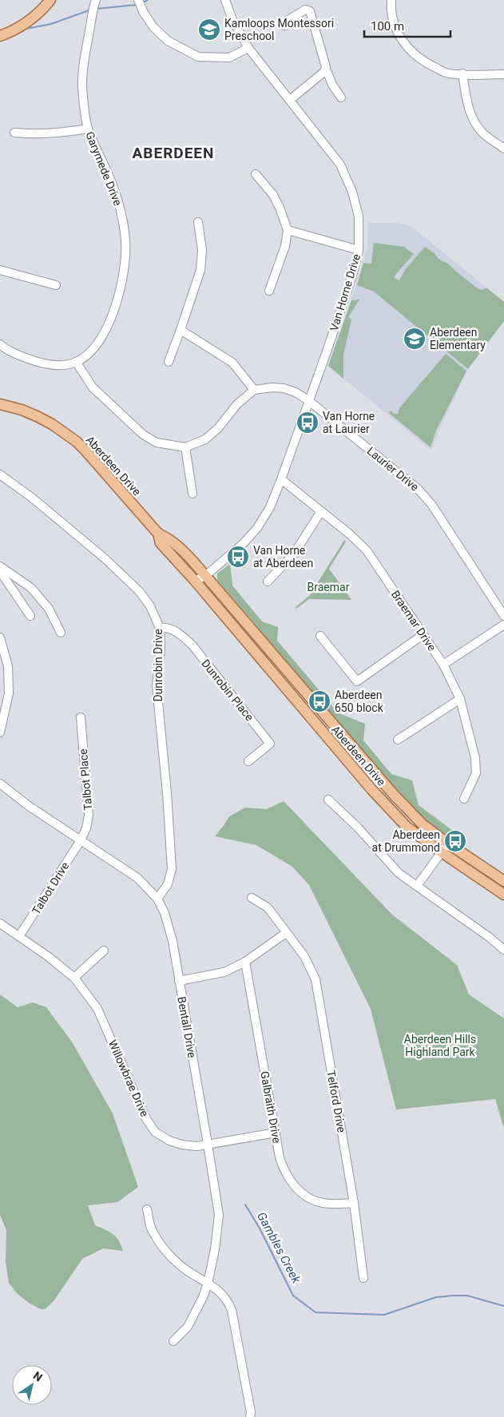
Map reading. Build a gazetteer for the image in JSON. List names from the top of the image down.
{
  "streets": {
    "main road": ["Aberdeen Drive"],
    "street": [
      "Garymede Drive",
      "Van Horne Drive",
      "Laurier Drive",
      "Braemar Drive",
      "Dunrobin Drive",
      "Dunrobin Place",
      "Talbot Place",
      "Talbot Drive",
      "Bentall Drive",
      "Willowbrae Drive",
      "Telford Drive",
      "Galbraith Drive"
    ]
  },
  "crossings": [
    ["Van Horne Drive", "Aberdeen Drive"],
    ["Van Horne Drive", "Laurier Drive"],
    ["Van Horne Drive", "Braemar Drive"],
    ["Dunrobin Drive", "Dunrobin Place"],
    ["Dunrobin Drive", "Bentall Drive"],
    ["Talbot Place", "Talbot Drive"],
    ["Talbot Place", "Bentall Drive"],
    ["Talbot Drive", "Bentall Drive"],
    ["Talbot Drive", "Willowbrae Drive"],
    ["Bentall Drive", "Willowbrae Drive"],
    ["Willowbrae Drive", "Galbraith Drive"],
    ["Telford Drive", "Galbraith Drive"]
  ],
  "districts": ["ABERDEEN"],
  "water": ["Gambles Creek"],
  "parks": ["Braemar", "Aberdeen Hills Highland Park"],
  "places": {
    "school or university": ["Kamloops Montessori Preschool", "Aberdeen Elementary"],
    "bus stop": [
      "Van Horne at Laurier",
      "Van Horne at Aberdeen",
      "Aberdeen 650 block",
      "Aberdeen at Drummond"
    ]
  },
  "scale_bar": "100 m",
  "north": "top right"
}
